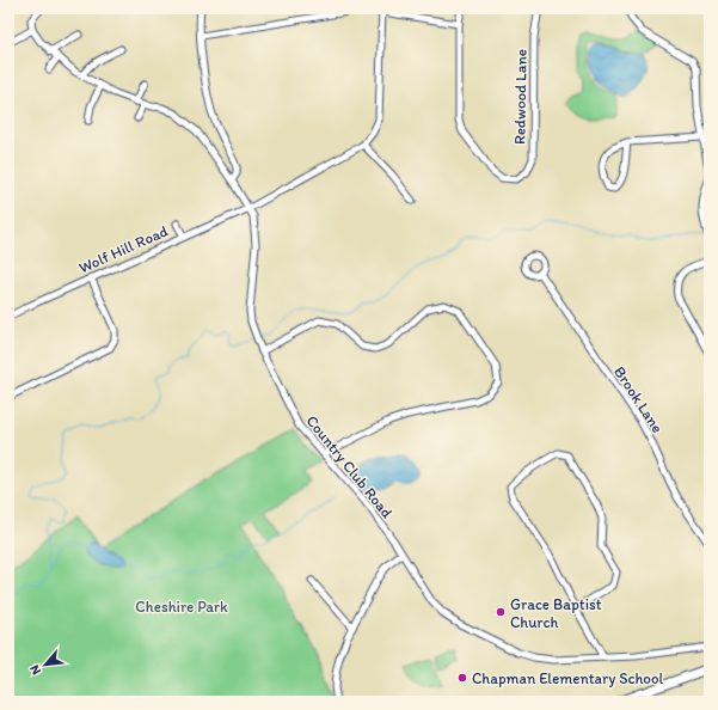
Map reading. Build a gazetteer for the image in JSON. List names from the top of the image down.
{
  "streets": {
    "street": [
      "Redwood Lane",
      "Wolf Hill Road",
      "Brook Lane",
      "Country Club Road"
    ]
  },
  "crossings": [
    ["Wolf Hill Road", "Country Club Road"]
  ],
  "parks": ["Cheshire Park"],
  "places": ["Grace Baptist Church", "Chapman Elementary School"],
  "north": "bottom left"
}
